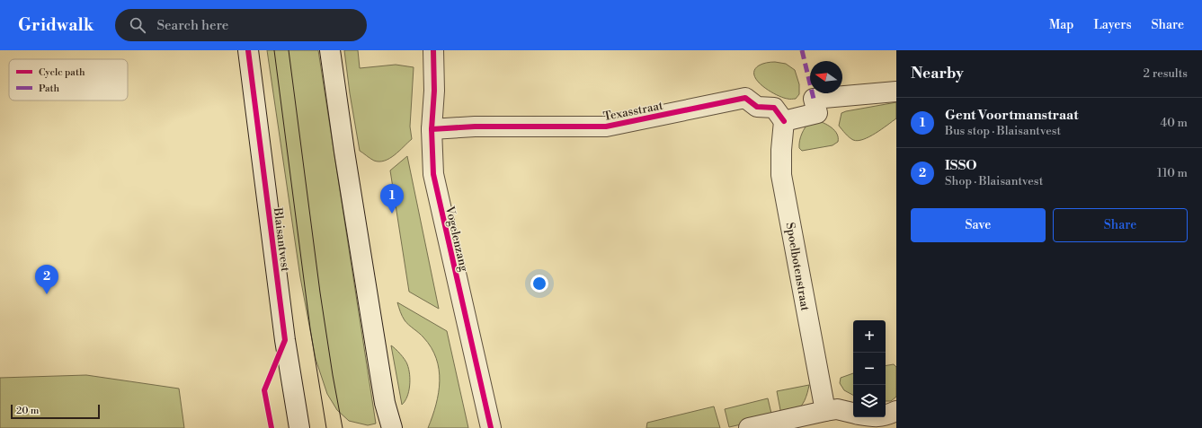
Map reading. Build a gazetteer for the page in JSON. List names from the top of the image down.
{
  "streets": {
    "street": [
      "Texasstraat",
      "Vogelenzang",
      "Blaisantvest",
      "Spoelbotenstraat"
    ]
  },
  "crossings": [
    ["Texasstraat", "Vogelenzang"],
    ["Texasstraat", "Spoelbotenstraat"]
  ],
  "legend": ["Cycle path", "Path"],
  "scale_bar": "20 m",
  "north": "left",
  "page": {
    "header": "Gridwalk",
    "search": "Search here",
    "nav": ["Map", "Layers", "Share"],
    "heading": ["Nearby", "2 results"],
    "list": [
      {
        "mark": "1",
        "name": "Gent Voortmanstraat",
        "note": "Bus stop · Blaisantvest",
        "value": "40 m"
      },
      {
        "mark": "2",
        "name": "ISSO",
        "note": "Shop · Blaisantvest",
        "value": "110 m"
      }
    ],
    "pins": ["1", "2"],
    "buttons": ["Save", "Share"],
    "map_buttons": ["+", "−"],
    "scale": "20 m"
  }
}
